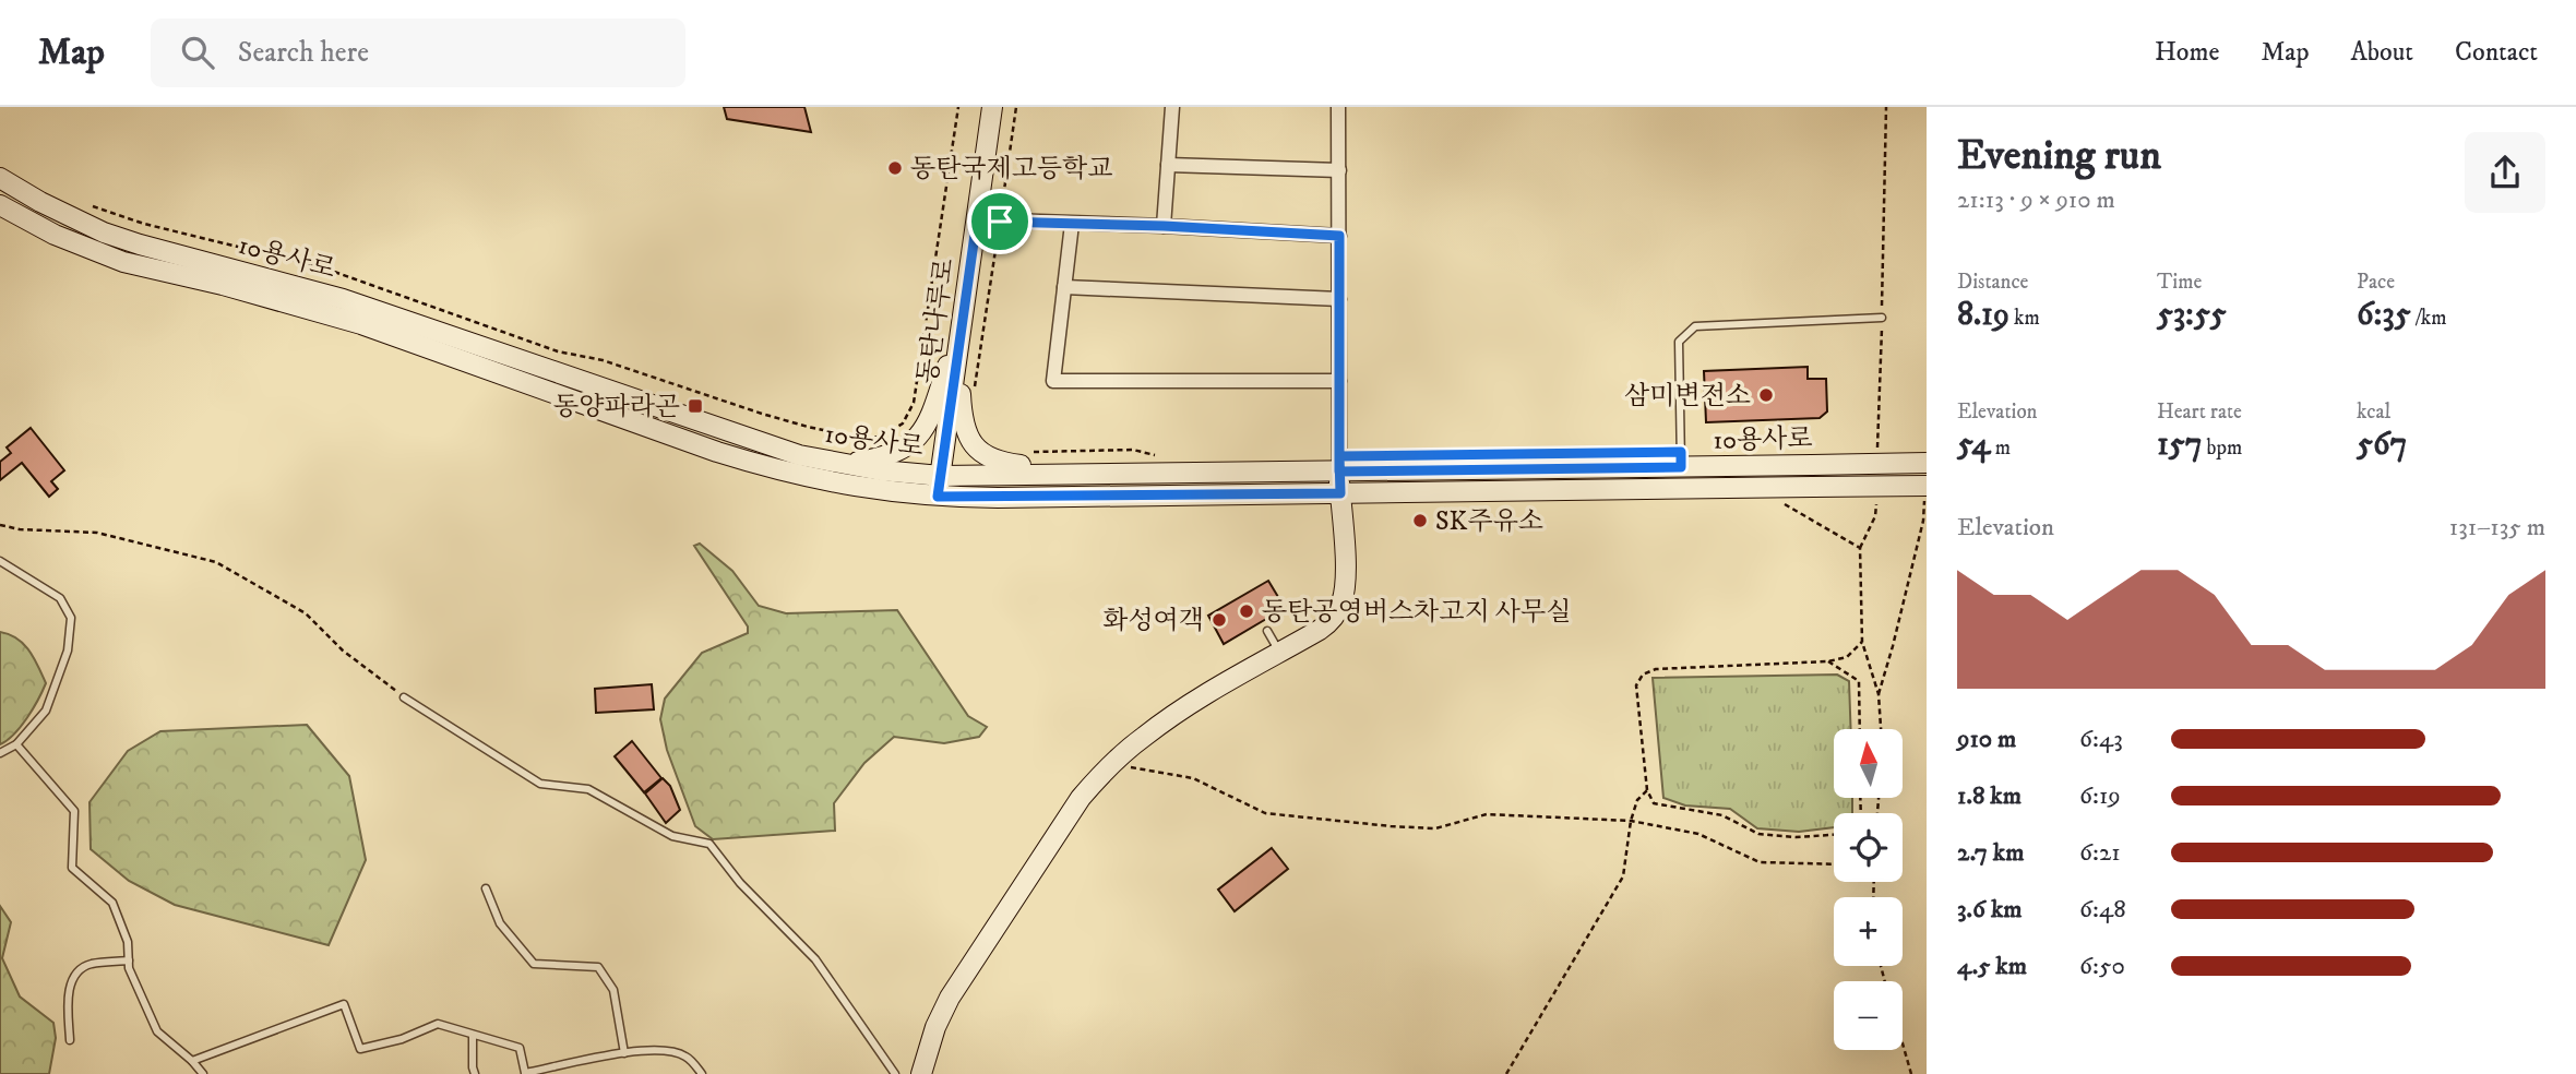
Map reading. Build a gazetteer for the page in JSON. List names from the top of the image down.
{
  "streets": {
    "street": ["10용사로", "동탄나루로"]
  },
  "crossings": [
    ["10용사로", "동탄나루로"]
  ],
  "places": {
    "other": [
      "동탄국제고등학교",
      "삼미변전소",
      "SK주유소",
      "동탄공영버스차고지 사무실",
      "화성여객"
    ],
    "transit": ["동양파라곤"]
  },
  "north": "top",
  "page": {
    "header": "Map",
    "search": "Search here",
    "nav": [
      "Home",
      "Map",
      "About",
      "Contact"
    ],
    "heading": ["Evening run", "21:13 · 9 × 910 m"],
    "stats": [
      ["Distance", "8.19 km"],
      ["Time", "53:55"],
      ["Pace", "6:35 /km"],
      ["Elevation", "54 m"],
      ["Heart rate", "157 bpm"],
      ["kcal", "567"]
    ],
    "chart": ["Elevation", "131–135 m"],
    "list": [
      {
        "name": "910 m",
        "note": "6:43"
      },
      {
        "name": "1.8 km",
        "note": "6:19"
      },
      {
        "name": "2.7 km",
        "note": "6:21"
      },
      {
        "name": "3.6 km",
        "note": "6:48"
      },
      {
        "name": "4.5 km",
        "note": "6:50"
      }
    ],
    "map_buttons": ["+", "−"]
  }
}
